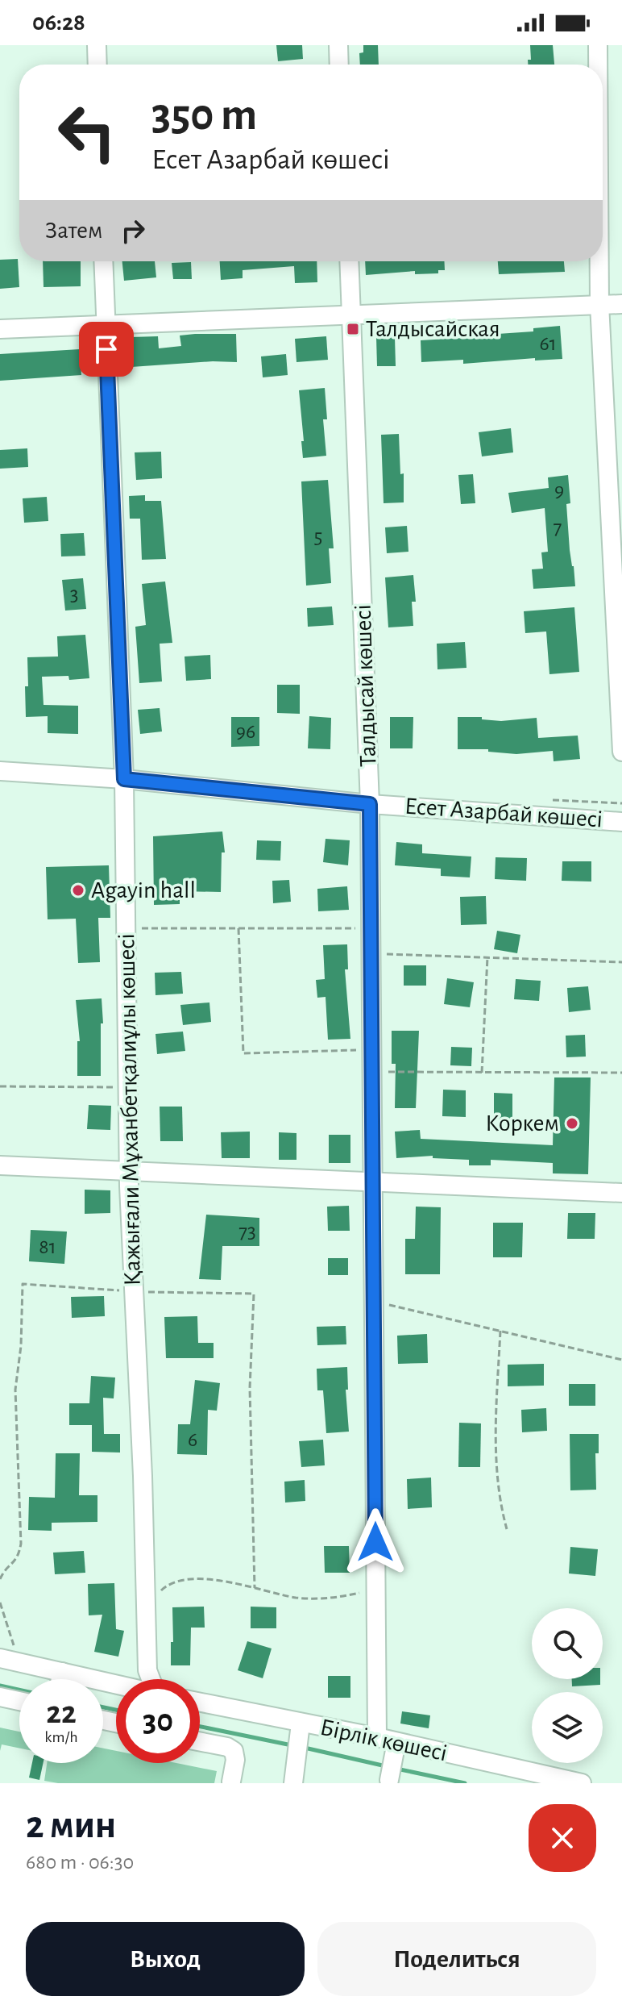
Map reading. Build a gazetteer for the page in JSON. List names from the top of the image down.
{
  "streets": {
    "street": [
      "Талдысай көшесі",
      "Есет Азарбай көшесі",
      "Қажығали Мұханбетқалиұлы көшесі",
      "Бірлік көшесі"
    ]
  },
  "crossings": [
    ["Талдысай көшесі", "Есет Азарбай көшесі"],
    ["Талдысай көшесі", "Бірлік көшесі"],
    ["Есет Азарбай көшесі", "Қажығали Мұханбетқалиұлы көшесі"]
  ],
  "places": {
    "transit": ["Талдысайская"],
    "other": ["Agayin hall", "Коркем"]
  },
  "house_numbers": [
    "61",
    "9",
    "7",
    "5",
    "3",
    "96",
    "73",
    "81",
    "6"
  ],
  "page": {
    "status": "06:28",
    "turn": ["350 m", "Есет Азарбай көшесі"],
    "then": "Затем",
    "speed": "22 km/h",
    "limit": "30",
    "heading": ["2 мин", "680 m · 06:30"],
    "buttons": ["Выход", "Поделиться"]
  }
}
